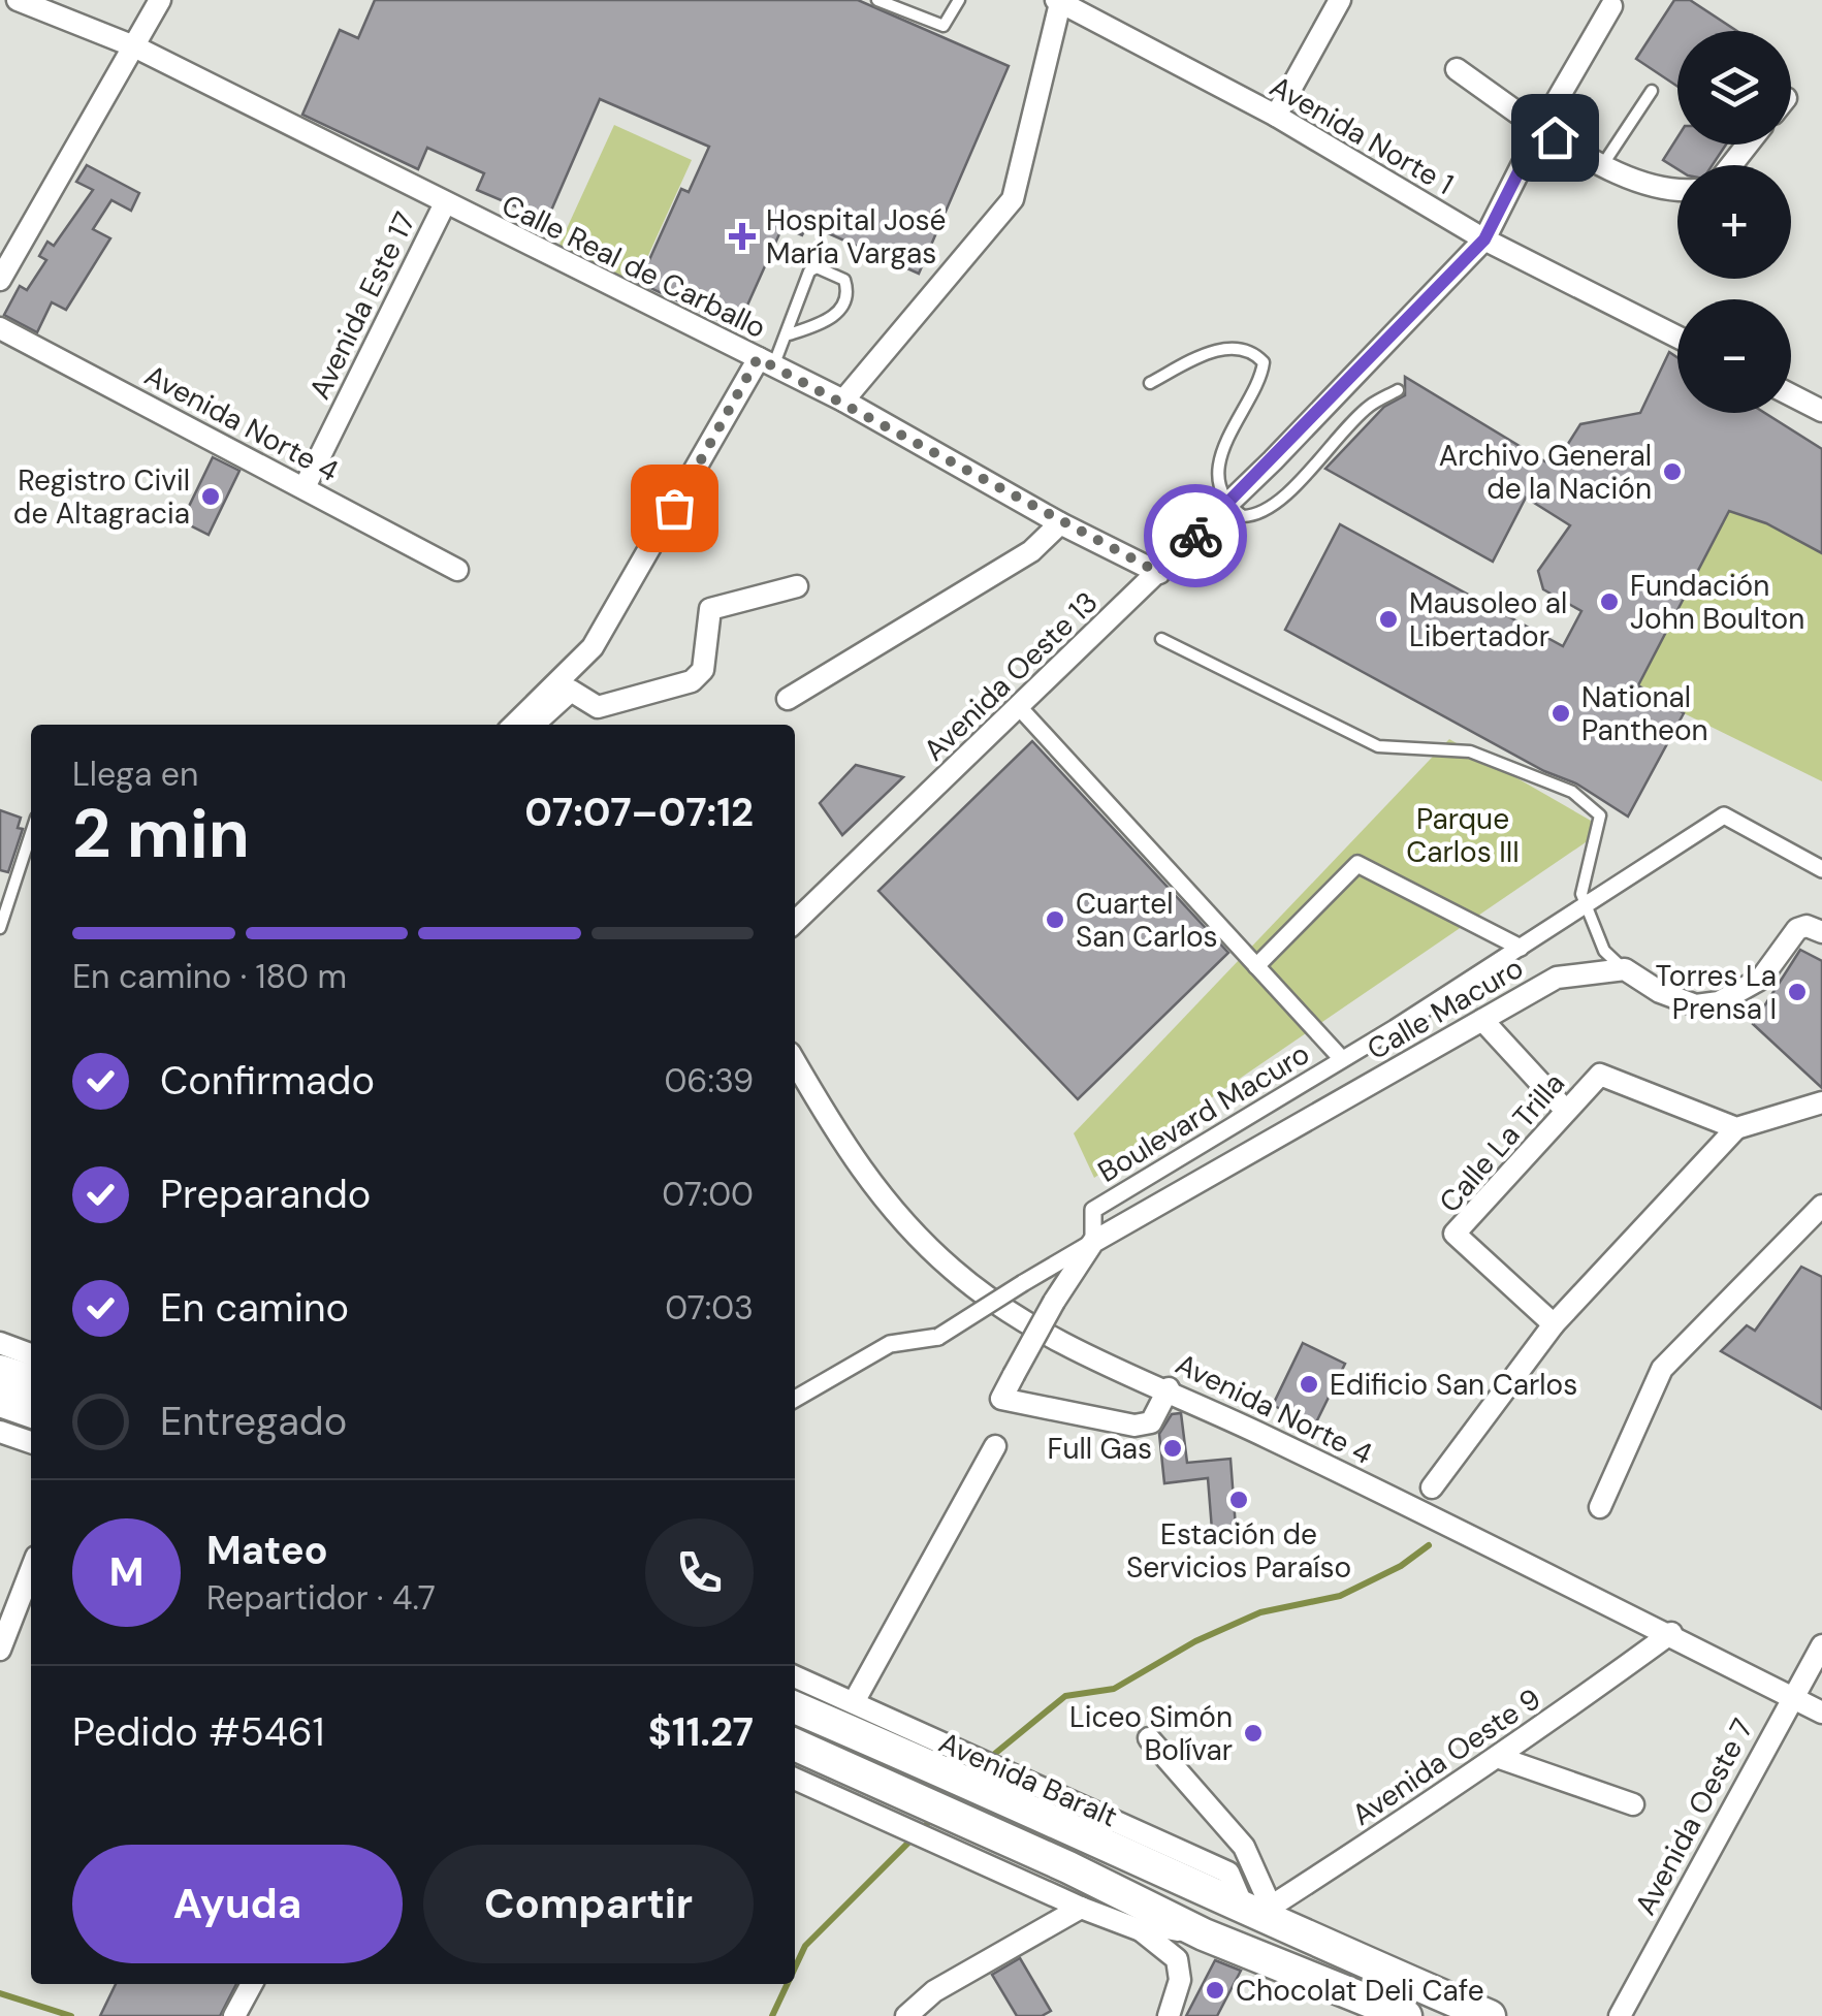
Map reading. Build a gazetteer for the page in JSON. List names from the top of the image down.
{
  "streets": {
    "main road": ["Avenida Baralt"],
    "street": [
      "Avenida Norte 1",
      "Calle Real de Carballo",
      "Avenida Este 17",
      "Avenida Norte 4",
      "Avenida Oeste 13",
      "Calle Macuro",
      "Boulevard Macuro",
      "Calle La Trilla",
      "Avenida Oeste 9",
      "Avenida Oeste 7"
    ]
  },
  "crossings": [
    ["Avenida Norte 1", "Avenida Oeste 13"],
    ["Calle Real de Carballo", "Avenida Este 17"],
    ["Calle Real de Carballo", "Avenida Oeste 13"],
    ["Avenida Este 17", "Avenida Norte 4"],
    ["Avenida Norte 4", "Avenida Oeste 9"],
    ["Avenida Norte 4", "Avenida Oeste 7"],
    ["Calle Macuro", "Boulevard Macuro"],
    ["Avenida Oeste 9", "Avenida Baralt"]
  ],
  "parks": ["Parque Carlos III"],
  "places": {
    "health": ["Hospital José María Vargas"],
    "other": [
      "Archivo General de la Nación",
      "Registro Civil de Altagracia",
      "Fundación John Boulton",
      "Mausoleo al Libertador",
      "National Pantheon",
      "Cuartel San Carlos",
      "Torres La Prensa I",
      "Edificio San Carlos",
      "Full Gas",
      "Estación de Servicios Paraíso",
      "Liceo Simón Bolívar",
      "Chocolat Deli Cafe"
    ]
  },
  "page": {
    "map_buttons": ["+", "−"],
    "heading": ["2 min", "Llega en", "07:07–07:12"],
    "panel": [
      "Mateo",
      "Repartidor · 4.7",
      "Pedido #5461",
      "$11.27"
    ],
    "bar": "En camino · 180 m",
    "list": [
      ["Confirmado", "06:39"],
      ["Preparando", "07:00"],
      ["En camino", "07:03"],
      "Entregado"
    ],
    "round": "M",
    "buttons": ["Ayuda", "Compartir"]
  }
}
